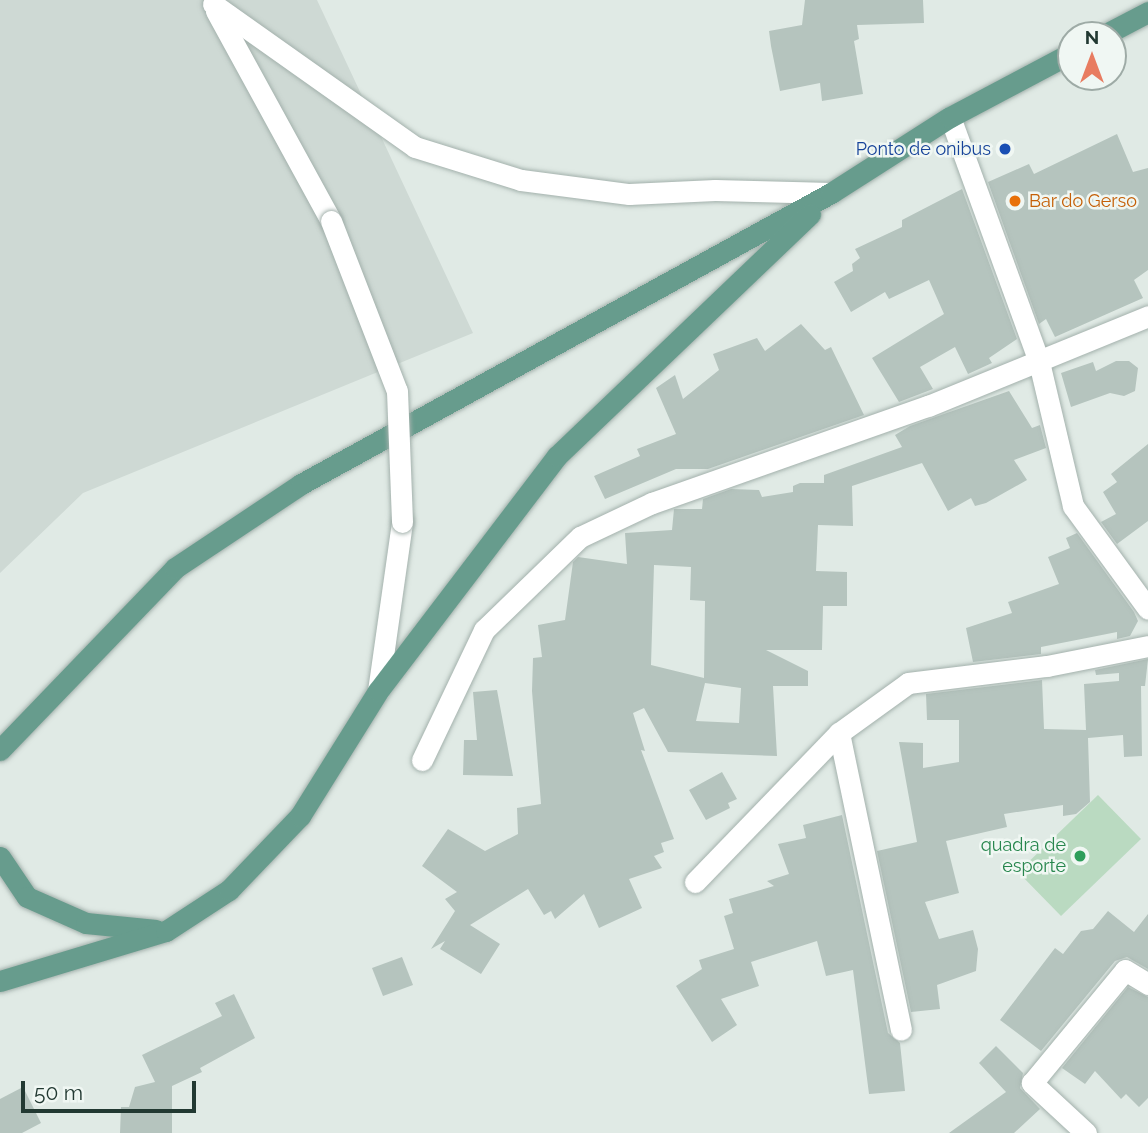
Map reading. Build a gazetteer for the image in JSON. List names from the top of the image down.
{
  "places": ["Ponto de onibus", "Bar do Gerso", "quadra de esporte"],
  "scale_bar": "50 m",
  "north": "top"
}
